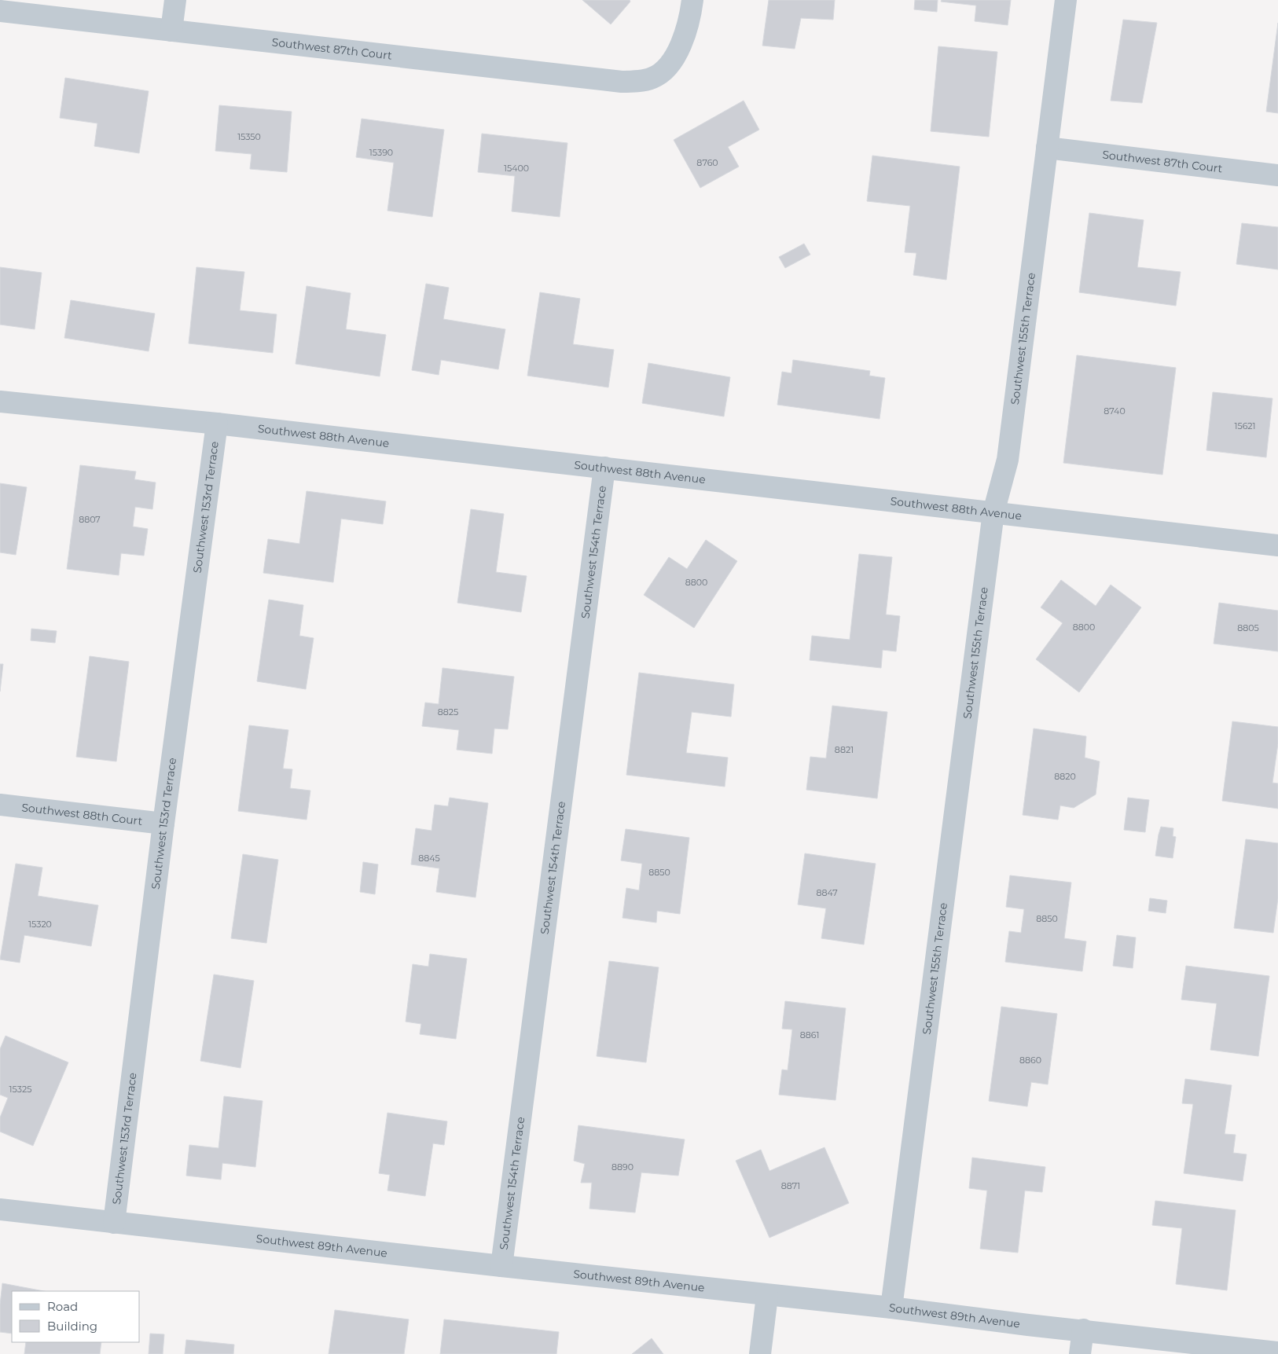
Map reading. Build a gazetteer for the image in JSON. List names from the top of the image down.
{
  "streets": {
    "street": [
      "Southwest 87th Court",
      "Southwest 155th Terrace",
      "Southwest 88th Avenue",
      "Southwest 153rd Terrace",
      "Southwest 154th Terrace",
      "Southwest 88th Court",
      "Southwest 89th Avenue"
    ]
  },
  "crossings": [
    ["Southwest 87th Court", "Southwest 155th Terrace"],
    ["Southwest 155th Terrace", "Southwest 88th Avenue"],
    ["Southwest 155th Terrace", "Southwest 89th Avenue"],
    ["Southwest 88th Avenue", "Southwest 153rd Terrace"],
    ["Southwest 88th Avenue", "Southwest 154th Terrace"],
    ["Southwest 153rd Terrace", "Southwest 88th Court"],
    ["Southwest 153rd Terrace", "Southwest 89th Avenue"],
    ["Southwest 154th Terrace", "Southwest 89th Avenue"]
  ],
  "house_numbers": [
    "15350",
    "15390",
    "8760",
    "15400",
    "8740",
    "15621",
    "8807",
    "8800",
    "8800",
    "8805",
    "8825",
    "8821",
    "8820",
    "8845",
    "8850",
    "8847",
    "8850",
    "15320",
    "8861",
    "8860",
    "15325",
    "8890",
    "8871"
  ],
  "legend": ["Road", "Building"]
}
